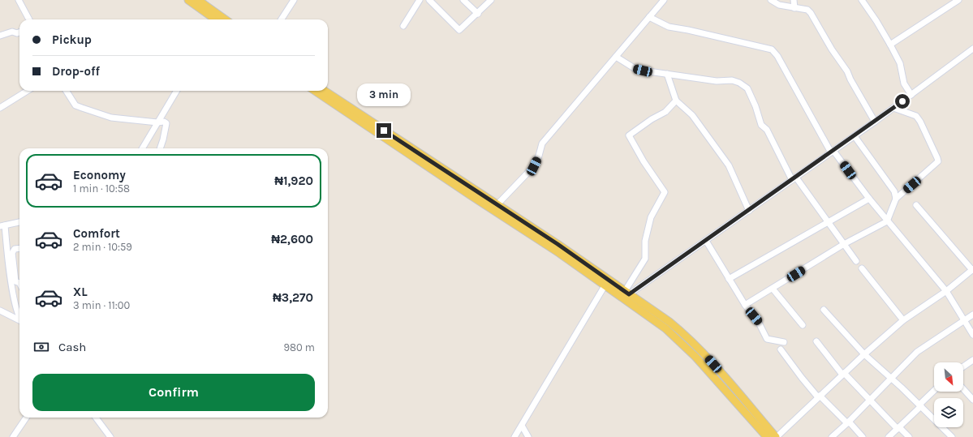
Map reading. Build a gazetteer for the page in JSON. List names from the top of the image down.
{
  "north": "bottom right",
  "page": {
    "banner": ["Pickup", "Drop-off"],
    "bubble": "3 min",
    "list": [
      {
        "name": "Economy",
        "note": "1 min · 10:58",
        "value": "₦1,920"
      },
      {
        "name": "Comfort",
        "note": "2 min · 10:59",
        "value": "₦2,600"
      },
      {
        "name": "XL",
        "note": "3 min · 11:00",
        "value": "₦3,270"
      }
    ],
    "pay": ["Cash", "980 m"],
    "buttons": "Confirm"
  }
}
